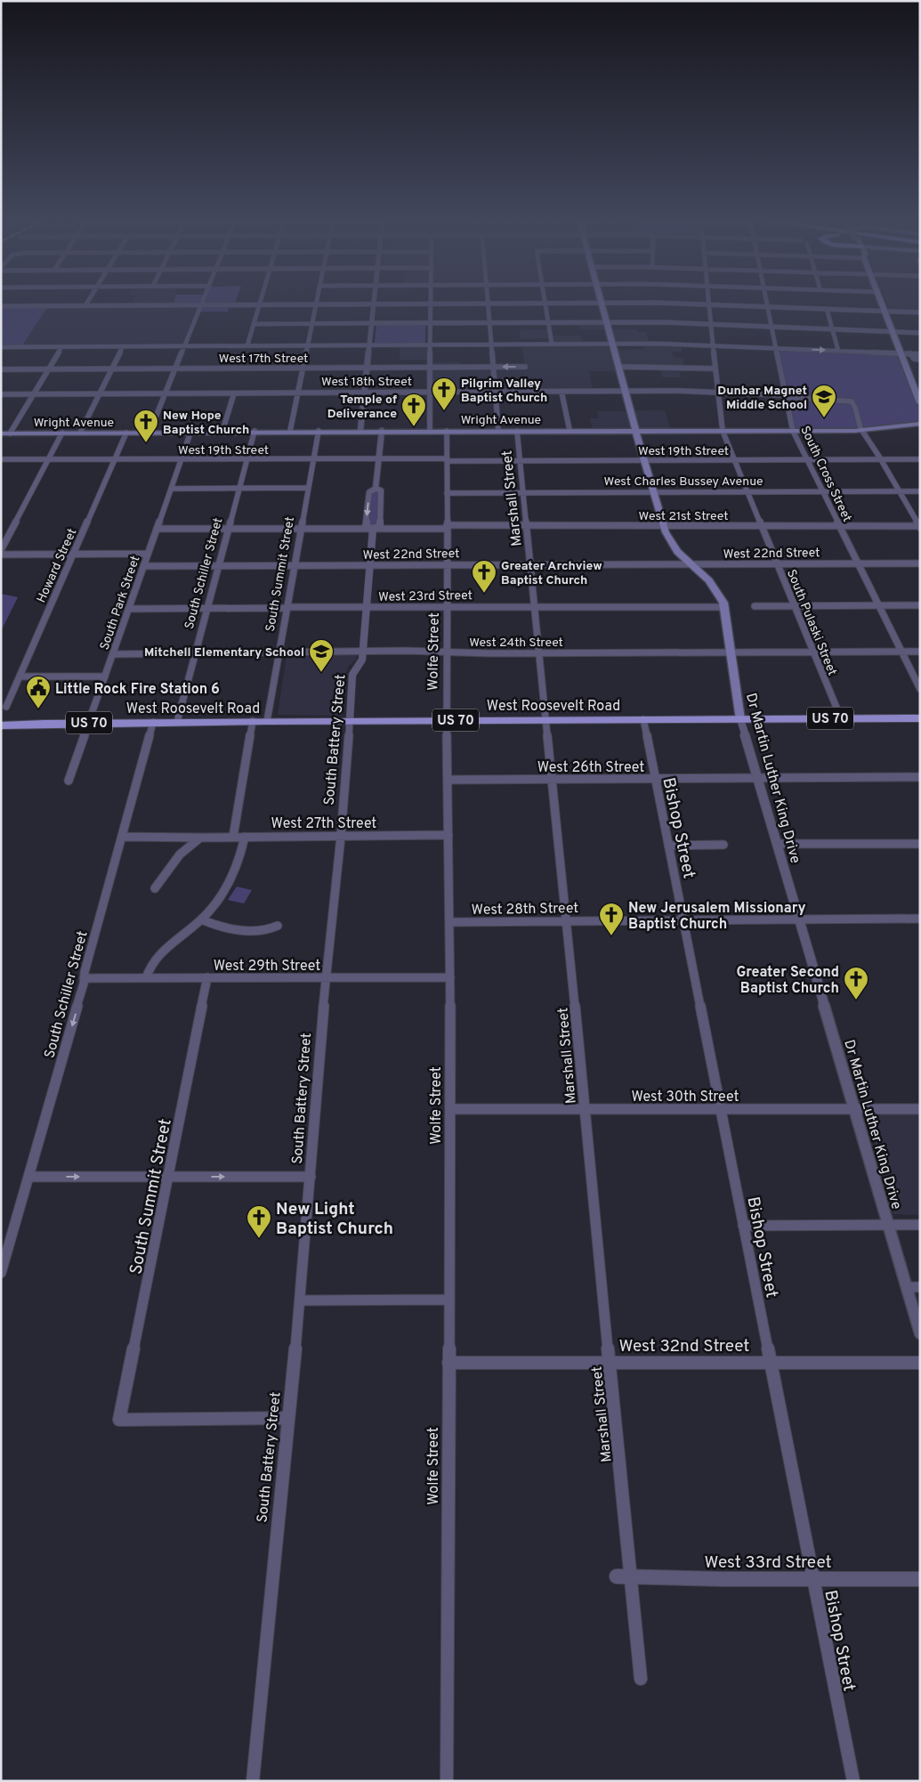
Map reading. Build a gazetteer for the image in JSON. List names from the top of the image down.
{
  "streets": {
    "main road": [
      "Wright Avenue",
      "West Roosevelt Road",
      "US 70",
      "Dr Martin Luther King Drive"
    ],
    "street": [
      "West 17th Street",
      "West 18th Street",
      "West 19th Street",
      "South Cross Street",
      "West Charles Bussey Avenue",
      "Marshall Street",
      "West 21st Street",
      "West 22nd Street",
      "Howard Street",
      "South Schiller Street",
      "South Summit Street",
      "West 23rd Street",
      "South Park Street",
      "South Pulaski Street",
      "West 24th Street",
      "Wolfe Street",
      "South Battery Street",
      "West 26th Street",
      "West 27th Street",
      "Bishop Street",
      "West 28th Street",
      "West 29th Street",
      "West 30th Street",
      "West 32nd Street",
      "West 33rd Street"
    ]
  },
  "crossings": [
    ["West 17th Street", "Marshall Street"],
    ["West 18th Street", "Wright Avenue"],
    ["West 18th Street", "South Cross Street"],
    ["West 18th Street", "Marshall Street"],
    ["West 18th Street", "South Pulaski Street"],
    ["West 18th Street", "Dr Martin Luther King Drive"],
    ["Wright Avenue", "South Cross Street"],
    ["Wright Avenue", "Marshall Street"],
    ["Wright Avenue", "Howard Street"],
    ["Wright Avenue", "South Schiller Street"],
    ["Wright Avenue", "South Summit Street"],
    ["Wright Avenue", "South Park Street"],
    ["Wright Avenue", "South Pulaski Street"],
    ["Wright Avenue", "Wolfe Street"],
    ["Wright Avenue", "South Battery Street"],
    ["Wright Avenue", "Dr Martin Luther King Drive"],
    ["West 19th Street", "South Cross Street"],
    ["West 19th Street", "Marshall Street"],
    ["West 19th Street", "Howard Street"],
    ["West 19th Street", "South Schiller Street"],
    ["West 19th Street", "South Summit Street"],
    ["West 19th Street", "South Park Street"],
    ["West 19th Street", "South Pulaski Street"],
    ["West 19th Street", "Wolfe Street"],
    ["West 19th Street", "South Battery Street"],
    ["West 19th Street", "Dr Martin Luther King Drive"],
    ["South Cross Street", "West Charles Bussey Avenue"],
    ["South Cross Street", "West 21st Street"],
    ["South Cross Street", "West 22nd Street"],
    ["South Cross Street", "West 24th Street"],
    ["West Charles Bussey Avenue", "Marshall Street"],
    ["West Charles Bussey Avenue", "South Pulaski Street"],
    ["West Charles Bussey Avenue", "Wolfe Street"],
    ["West Charles Bussey Avenue", "Dr Martin Luther King Drive"],
    ["Marshall Street", "West 21st Street"],
    ["Marshall Street", "West 22nd Street"],
    ["Marshall Street", "West 23rd Street"],
    ["Marshall Street", "West 24th Street"],
    ["Marshall Street", "West Roosevelt Road"],
    ["Marshall Street", "West 26th Street"],
    ["Marshall Street", "West 28th Street"],
    ["Marshall Street", "West 30th Street"],
    ["Marshall Street", "West 32nd Street"],
    ["Marshall Street", "West 33rd Street"],
    ["West 21st Street", "South Schiller Street"],
    ["West 21st Street", "South Summit Street"],
    ["West 21st Street", "South Park Street"],
    ["West 21st Street", "South Pulaski Street"],
    ["West 21st Street", "Wolfe Street"],
    ["West 21st Street", "South Battery Street"],
    ["West 21st Street", "Dr Martin Luther King Drive"],
    ["West 22nd Street", "South Schiller Street"],
    ["West 22nd Street", "South Summit Street"],
    ["West 22nd Street", "South Park Street"],
    ["West 22nd Street", "South Pulaski Street"],
    ["West 22nd Street", "Wolfe Street"],
    ["West 22nd Street", "South Battery Street"],
    ["West 22nd Street", "Dr Martin Luther King Drive"],
    ["South Schiller Street", "West 23rd Street"],
    ["South Schiller Street", "West 24th Street"],
    ["South Schiller Street", "West Roosevelt Road"],
    ["South Schiller Street", "West 27th Street"],
    ["South Schiller Street", "West 29th Street"],
    ["South Summit Street", "West 23rd Street"],
    ["South Summit Street", "West 24th Street"],
    ["South Summit Street", "West Roosevelt Road"],
    ["South Summit Street", "West 29th Street"],
    ["West 23rd Street", "South Park Street"],
    ["West 23rd Street", "Wolfe Street"],
    ["West 23rd Street", "South Battery Street"],
    ["West 23rd Street", "Dr Martin Luther King Drive"],
    ["South Park Street", "West 24th Street"],
    ["South Park Street", "West Roosevelt Road"],
    ["South Pulaski Street", "West 24th Street"],
    ["South Pulaski Street", "West Roosevelt Road"],
    ["West 24th Street", "Wolfe Street"],
    ["West 24th Street", "South Battery Street"],
    ["West 24th Street", "Dr Martin Luther King Drive"],
    ["Wolfe Street", "West Roosevelt Road"],
    ["Wolfe Street", "West 26th Street"],
    ["Wolfe Street", "West 27th Street"],
    ["Wolfe Street", "West 28th Street"],
    ["Wolfe Street", "West 29th Street"],
    ["Wolfe Street", "West 30th Street"],
    ["Wolfe Street", "West 32nd Street"],
    ["West Roosevelt Road", "South Battery Street"],
    ["West Roosevelt Road", "Dr Martin Luther King Drive"],
    ["West Roosevelt Road", "Bishop Street"],
    ["South Battery Street", "West 27th Street"],
    ["South Battery Street", "West 29th Street"],
    ["West 26th Street", "Dr Martin Luther King Drive"],
    ["West 26th Street", "Bishop Street"],
    ["Dr Martin Luther King Drive", "West 28th Street"],
    ["Dr Martin Luther King Drive", "West 30th Street"],
    ["Bishop Street", "West 28th Street"],
    ["Bishop Street", "West 30th Street"],
    ["Bishop Street", "West 32nd Street"],
    ["Bishop Street", "West 33rd Street"]
  ],
  "places": {
    "church": [
      "Pilgrim Valley Baptist Church",
      "Temple of Deliverance",
      "New Hope Baptist Church",
      "Greater Archview Baptist Church",
      "New Jerusalem Missionary Baptist Church",
      "Greater Second Baptist Church",
      "New Light Baptist Church"
    ],
    "school or university": ["Dunbar Magnet Middle School", "Mitchell Elementary School"],
    "public building": ["Little Rock Fire Station 6"]
  }
}
